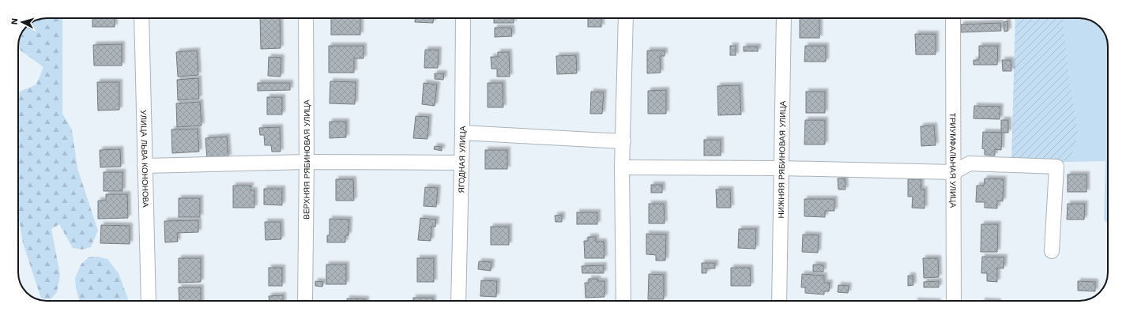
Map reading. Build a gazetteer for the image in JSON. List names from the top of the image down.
{
  "streets": {
    "street": [
      "УЛИЦА ЛЬВА КОНОНОВА",
      "ВЕРХНЯЯ РЯБИНОВАЯ УЛИЦА",
      "ЯГОДНАЯ УЛИЦА",
      "НИЖНЯЯ РЯБИНОВАЯ УЛИЦА",
      "ТРИУМФАЛЬНАЯ УЛИЦА"
    ]
  },
  "north": "left"
}
